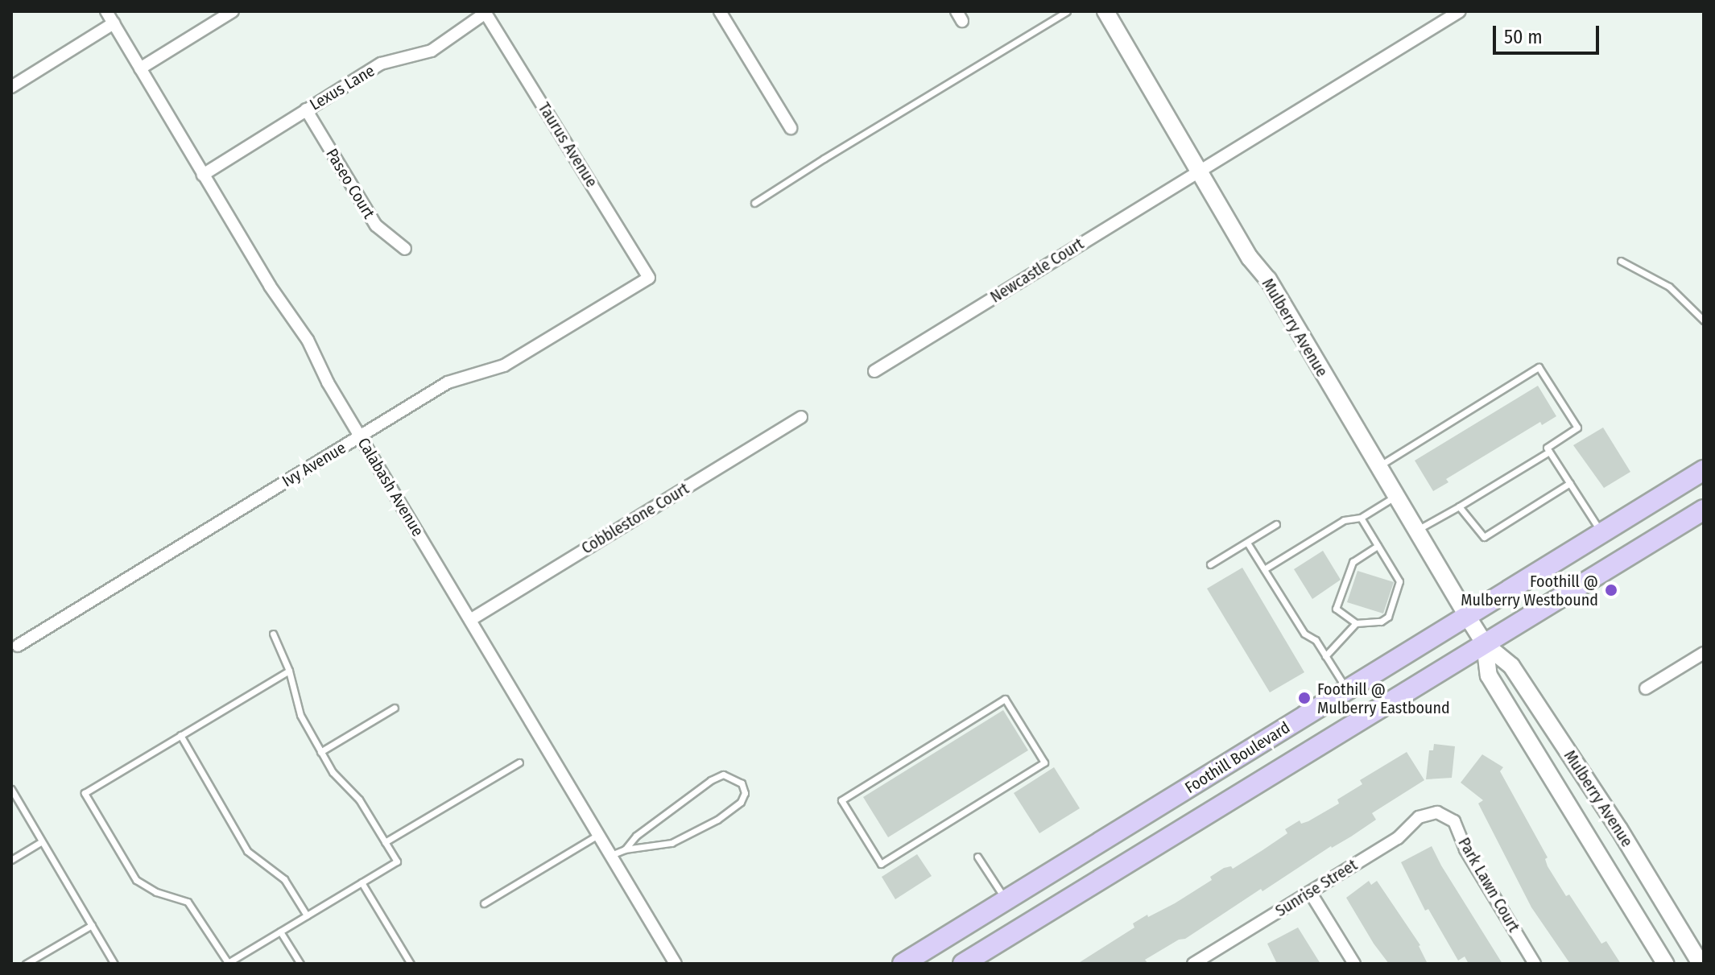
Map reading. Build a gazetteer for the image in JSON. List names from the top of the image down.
{
  "streets": {
    "main road": ["Foothill Boulevard"],
    "street": [
      "Lexus Lane",
      "Taurus Avenue",
      "Paseo Court",
      "Newcastle Court",
      "Mulberry Avenue",
      "Ivy Avenue",
      "Calabash Avenue",
      "Cobblestone Court",
      "Park Lawn Court",
      "Sunrise Street"
    ]
  },
  "crossings": [
    ["Lexus Lane", "Taurus Avenue"],
    ["Lexus Lane", "Paseo Court"],
    ["Lexus Lane", "Calabash Avenue"],
    ["Taurus Avenue", "Ivy Avenue"],
    ["Newcastle Court", "Mulberry Avenue"],
    ["Mulberry Avenue", "Foothill Boulevard"],
    ["Ivy Avenue", "Calabash Avenue"],
    ["Calabash Avenue", "Cobblestone Court"],
    ["Park Lawn Court", "Sunrise Street"]
  ],
  "places": ["Foothill @ Mulberry Westbound", "Foothill @ Mulberry Eastbound"],
  "scale_bar": "50 m"
}
